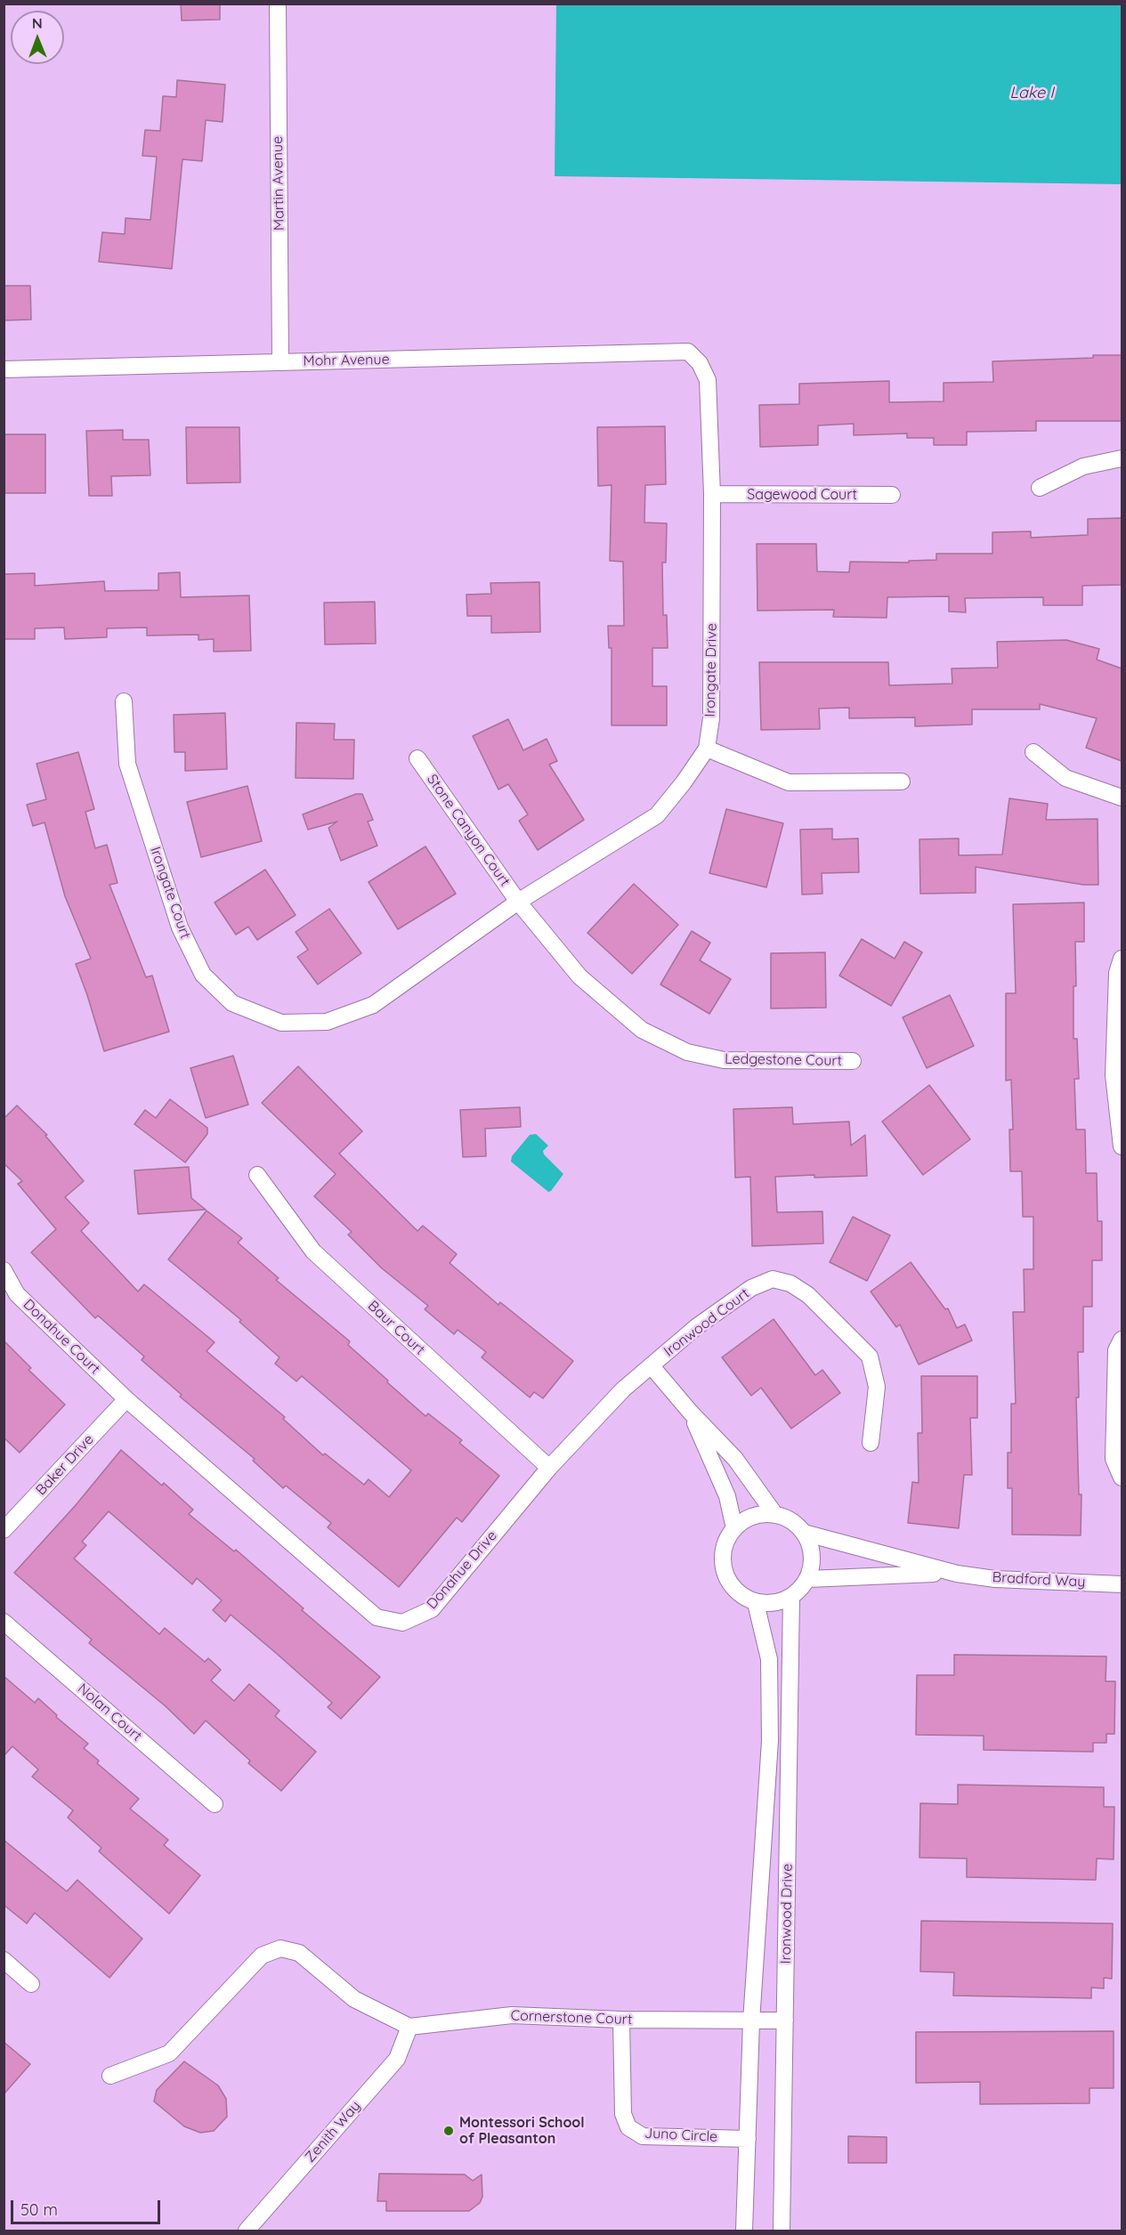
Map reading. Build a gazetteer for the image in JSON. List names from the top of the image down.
{
  "streets": {
    "street": [
      "Martin Avenue",
      "Mohr Avenue",
      "Sagewood Court",
      "Irongate Drive",
      "Stone Canyon Court",
      "Irongate Court",
      "Ledgestone Court",
      "Ironwood Court",
      "Baur Court",
      "Donahue Court",
      "Baker Drive",
      "Donahue Drive",
      "Bradford Way",
      "Nolan Court",
      "Ironwood Drive",
      "Cornerstone Court",
      "Zenith Way",
      "Juno Circle"
    ]
  },
  "crossings": [
    ["Martin Avenue", "Mohr Avenue"],
    ["Mohr Avenue", "Irongate Drive"],
    ["Sagewood Court", "Irongate Drive"],
    ["Irongate Drive", "Stone Canyon Court"],
    ["Irongate Drive", "Irongate Court"],
    ["Irongate Drive", "Ledgestone Court"],
    ["Stone Canyon Court", "Irongate Court"],
    ["Stone Canyon Court", "Ledgestone Court"],
    ["Irongate Court", "Ledgestone Court"],
    ["Ironwood Court", "Donahue Drive"],
    ["Baur Court", "Donahue Drive"],
    ["Donahue Court", "Baker Drive"],
    ["Donahue Court", "Donahue Drive"],
    ["Baker Drive", "Donahue Drive"],
    ["Bradford Way", "Ironwood Drive"],
    ["Ironwood Drive", "Cornerstone Court"],
    ["Ironwood Drive", "Juno Circle"],
    ["Cornerstone Court", "Zenith Way"],
    ["Cornerstone Court", "Juno Circle"]
  ],
  "water": ["Lake I"],
  "places": ["Montessori School of Pleasanton"],
  "scale_bar": "50 m",
  "north": "top"
}
